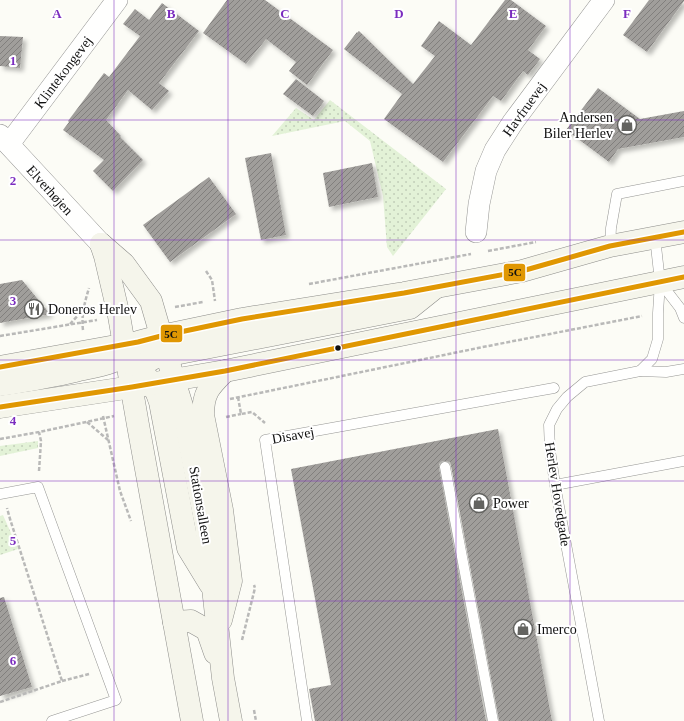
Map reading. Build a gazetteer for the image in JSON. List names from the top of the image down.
{
  "streets": {
    "street": [
      "Klintekongevej",
      "Havfruevej",
      "Elverhøjen",
      "Stationsalleen"
    ],
    "lane": ["Disavej", "Herlev Hovedgade"]
  },
  "crossings": [
    ["Klintekongevej", "Elverhøjen"],
    ["Elverhøjen", "Stationsalleen"]
  ],
  "places": {
    "shop": ["Andersen Biler Herlev", "Power", "Imerco"],
    "restaurant": ["Doneros Herlev"]
  },
  "lines": ["transit line 5C"],
  "grid": {
    "columns": [
      "A",
      "B",
      "C",
      "D",
      "E",
      "F"
    ],
    "rows": [
      "1",
      "2",
      "3",
      "4",
      "5",
      "6"
    ]
  }
}
